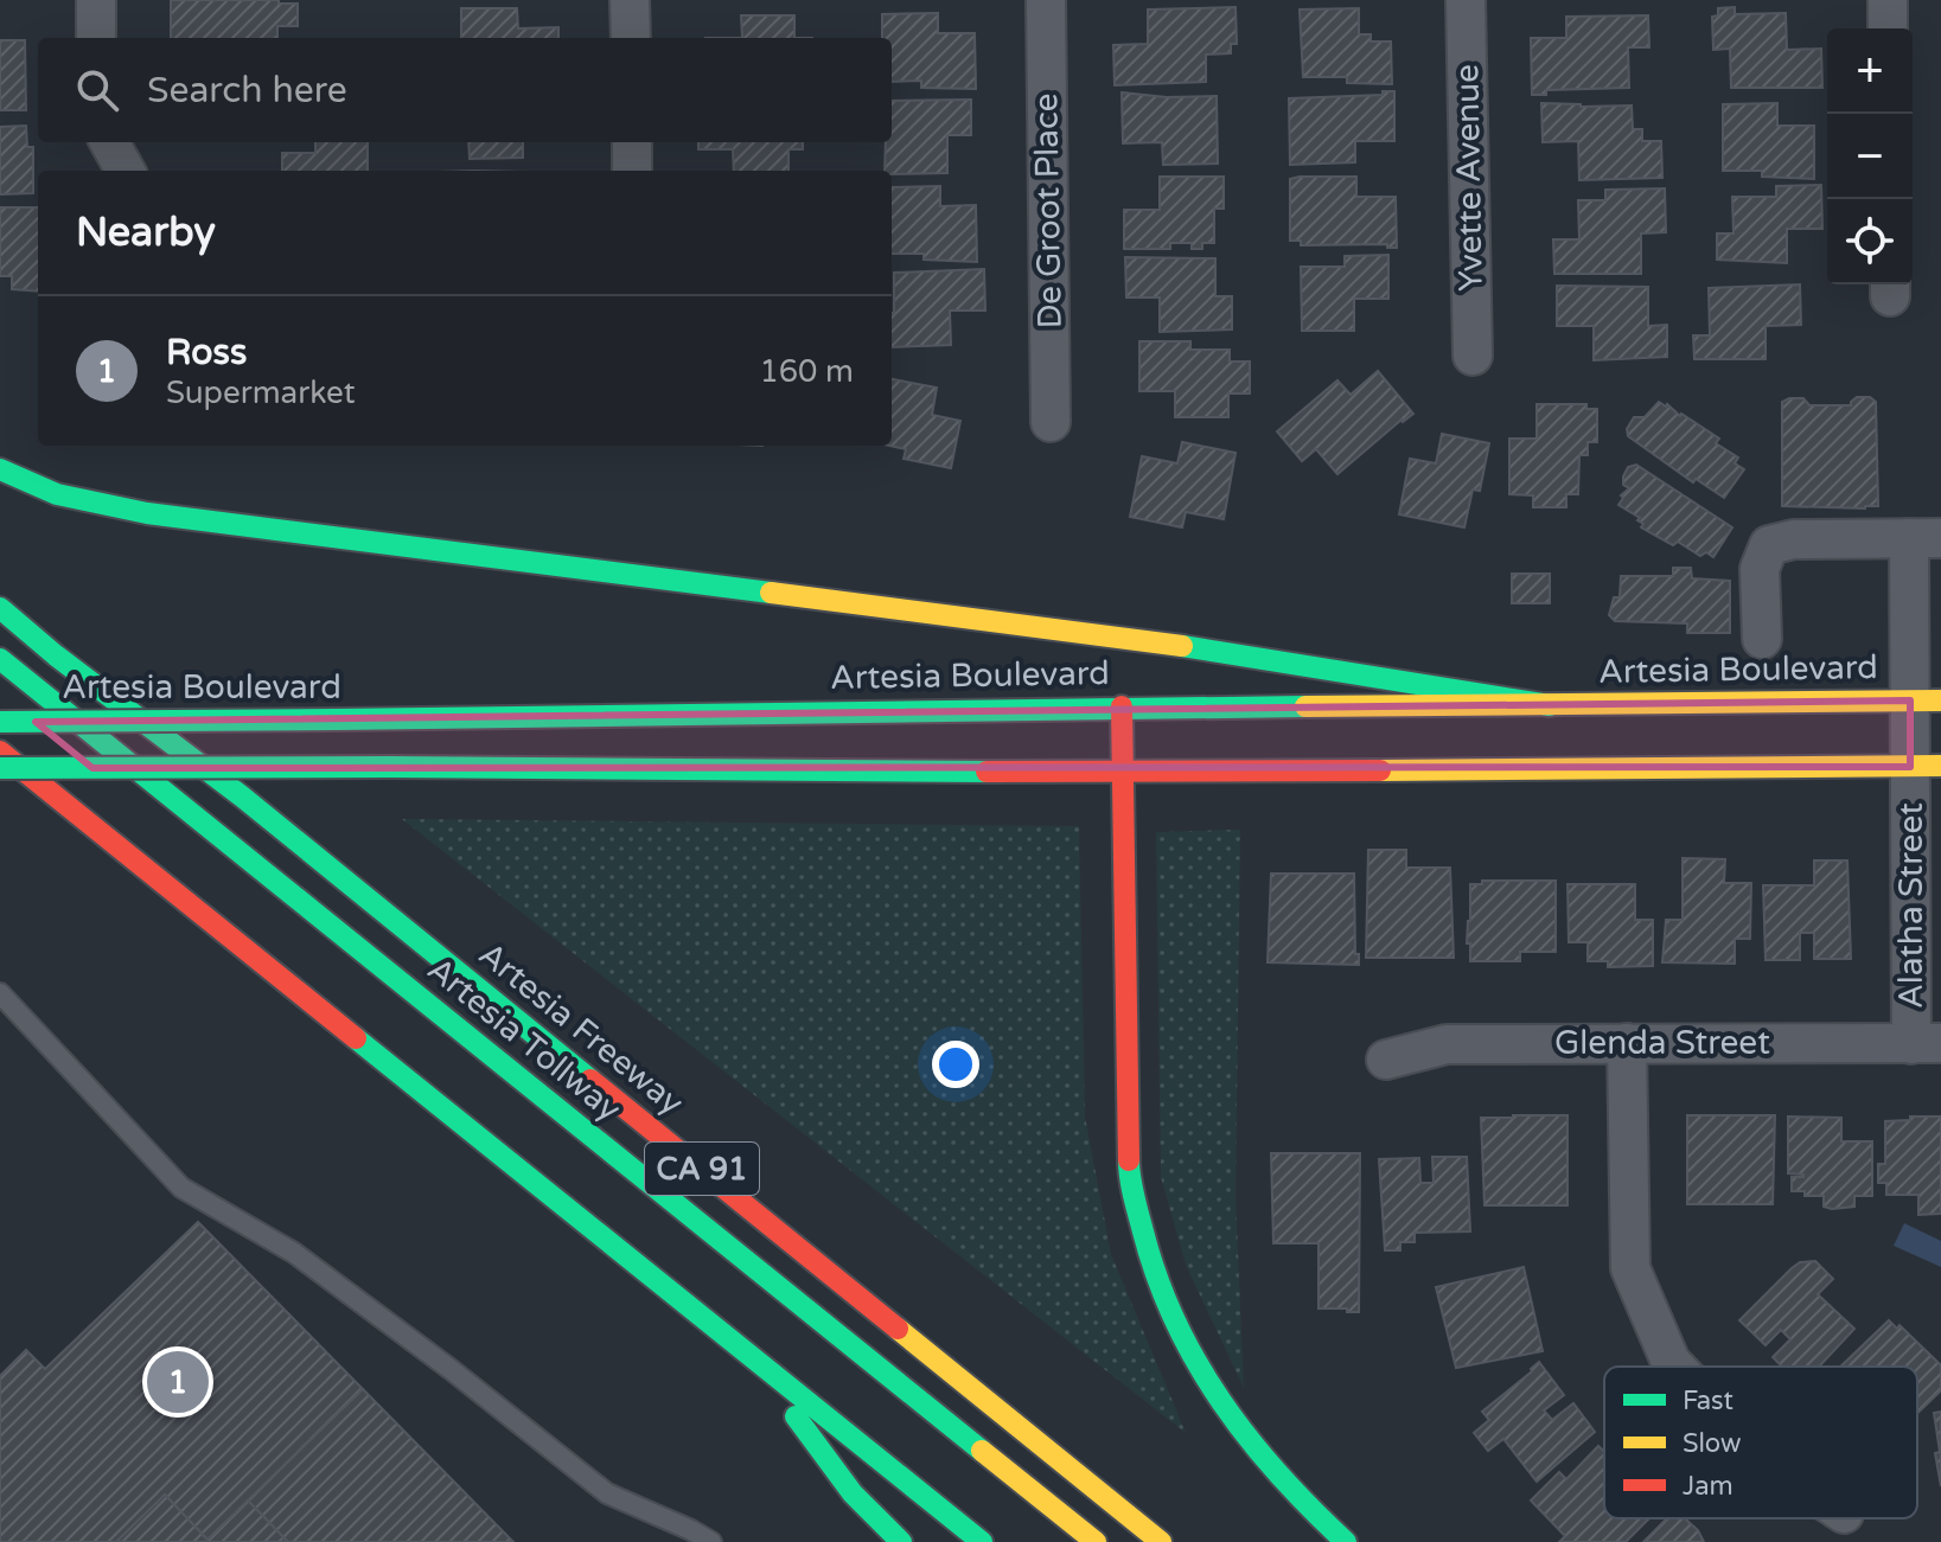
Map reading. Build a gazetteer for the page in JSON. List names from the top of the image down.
{
  "streets": {
    "main road": [
      "Artesia Boulevard",
      "Artesia Freeway",
      "Artesia Tollway",
      "CA 91"
    ],
    "street": [
      "Yvette Avenue",
      "De Groot Place",
      "Alatha Street",
      "Glenda Street"
    ]
  },
  "crossings": [
    ["Artesia Boulevard", "Alatha Street"],
    ["Alatha Street", "Glenda Street"]
  ],
  "legend": ["Fast", "Slow", "Jam"],
  "page": {
    "map_buttons": ["+", "−"],
    "search": "Search here",
    "heading": "Nearby",
    "list": [
      {
        "mark": "1",
        "name": "Ross",
        "note": "Supermarket",
        "value": "160 m"
      }
    ],
    "pins": "1"
  }
}
